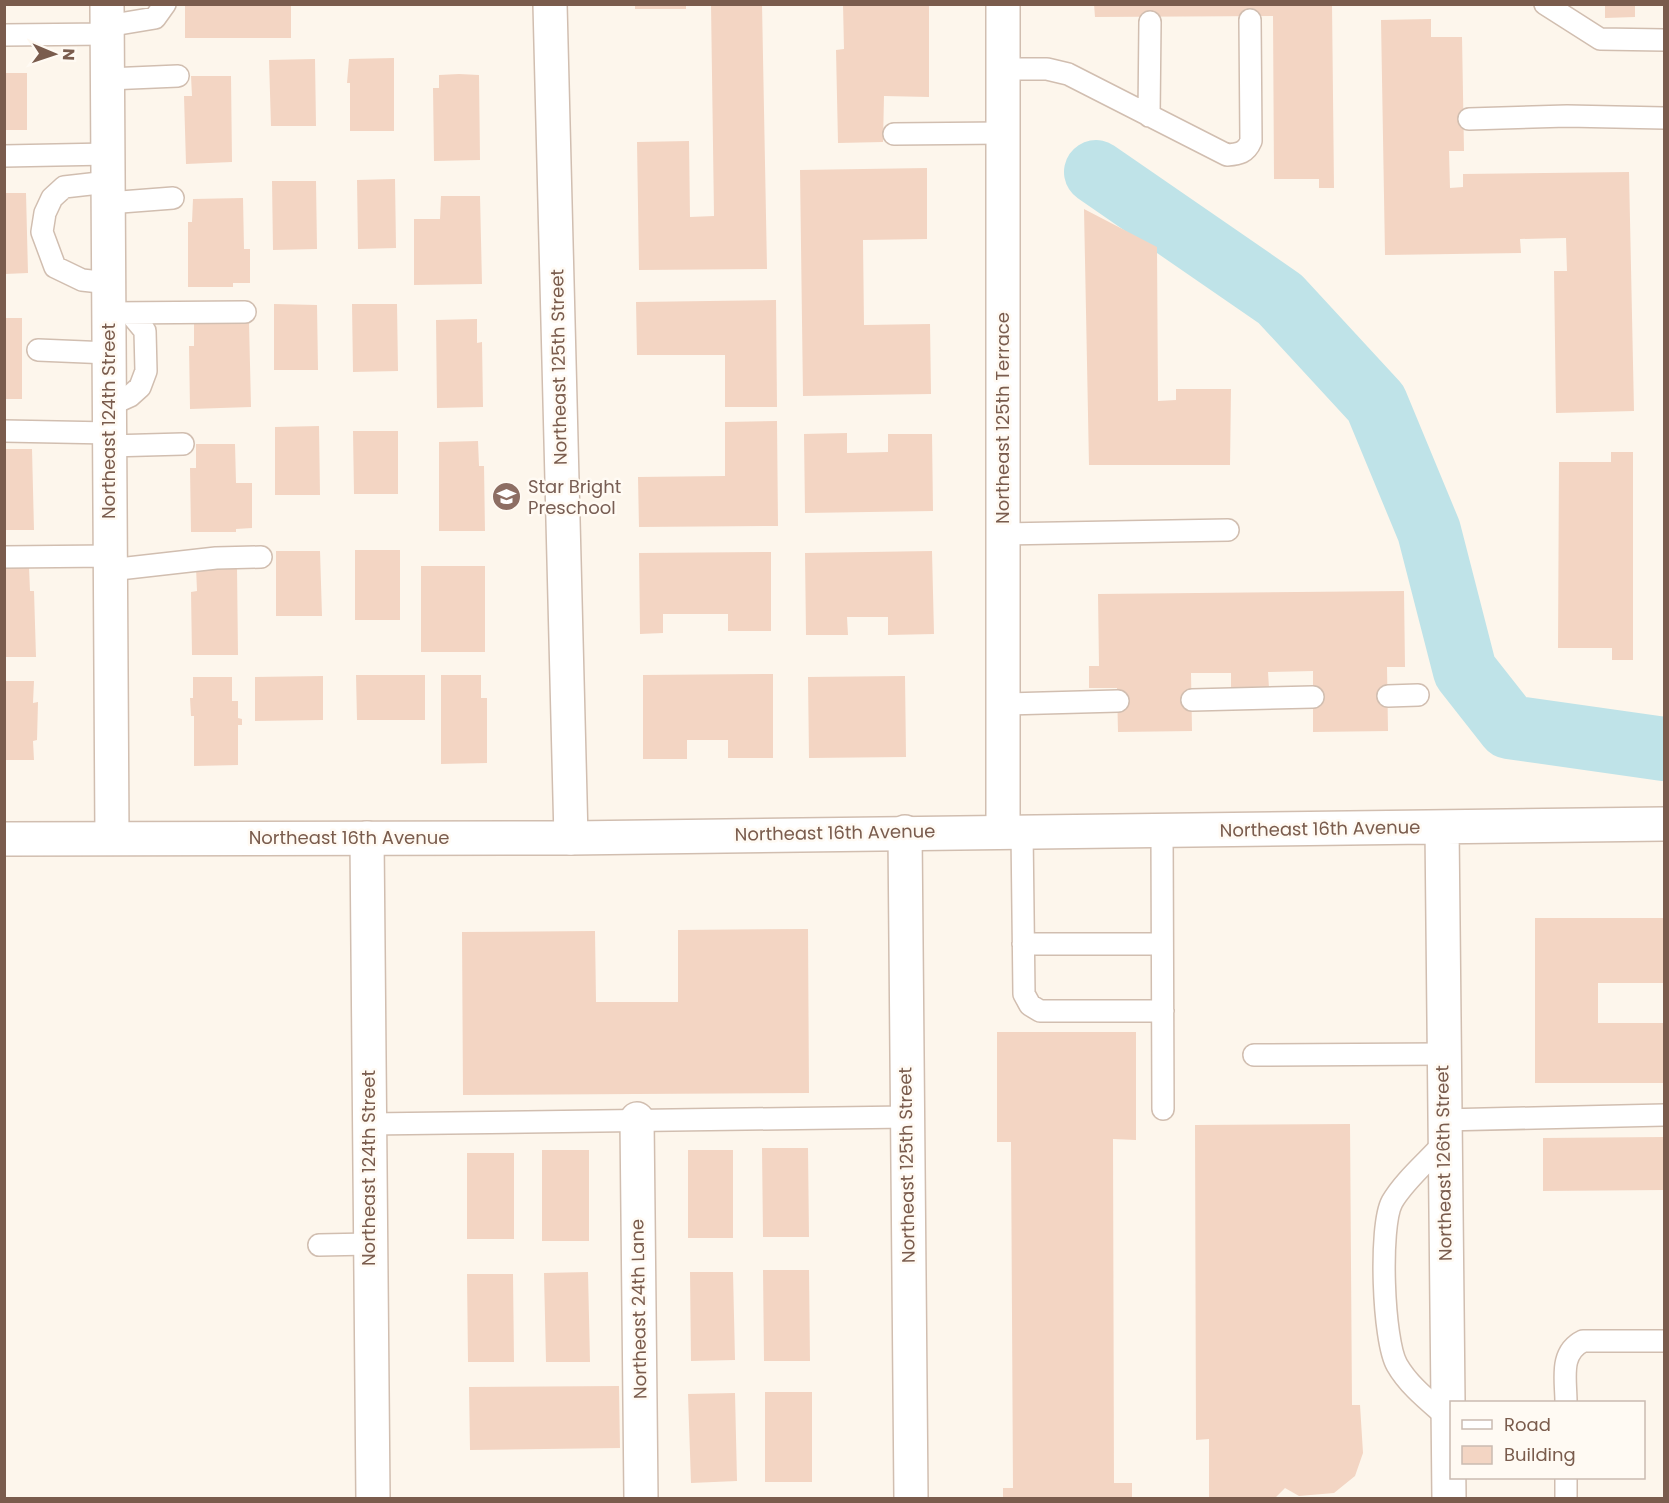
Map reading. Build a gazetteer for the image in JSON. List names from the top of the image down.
{
  "streets": {
    "street": [
      "Northeast 125th Street",
      "Northeast 125th Terrace",
      "Northeast 124th Street",
      "Northeast 16th Avenue",
      "Northeast 126th Street",
      "Northeast 24th Lane"
    ]
  },
  "crossings": [
    ["Northeast 125th Street", "Northeast 16th Avenue"],
    ["Northeast 125th Terrace", "Northeast 16th Avenue"],
    ["Northeast 124th Street", "Northeast 16th Avenue"],
    ["Northeast 16th Avenue", "Northeast 126th Street"]
  ],
  "places": {
    "school or university": ["Star Bright Preschool"]
  },
  "legend": ["Road", "Building"],
  "north": "right"
}
